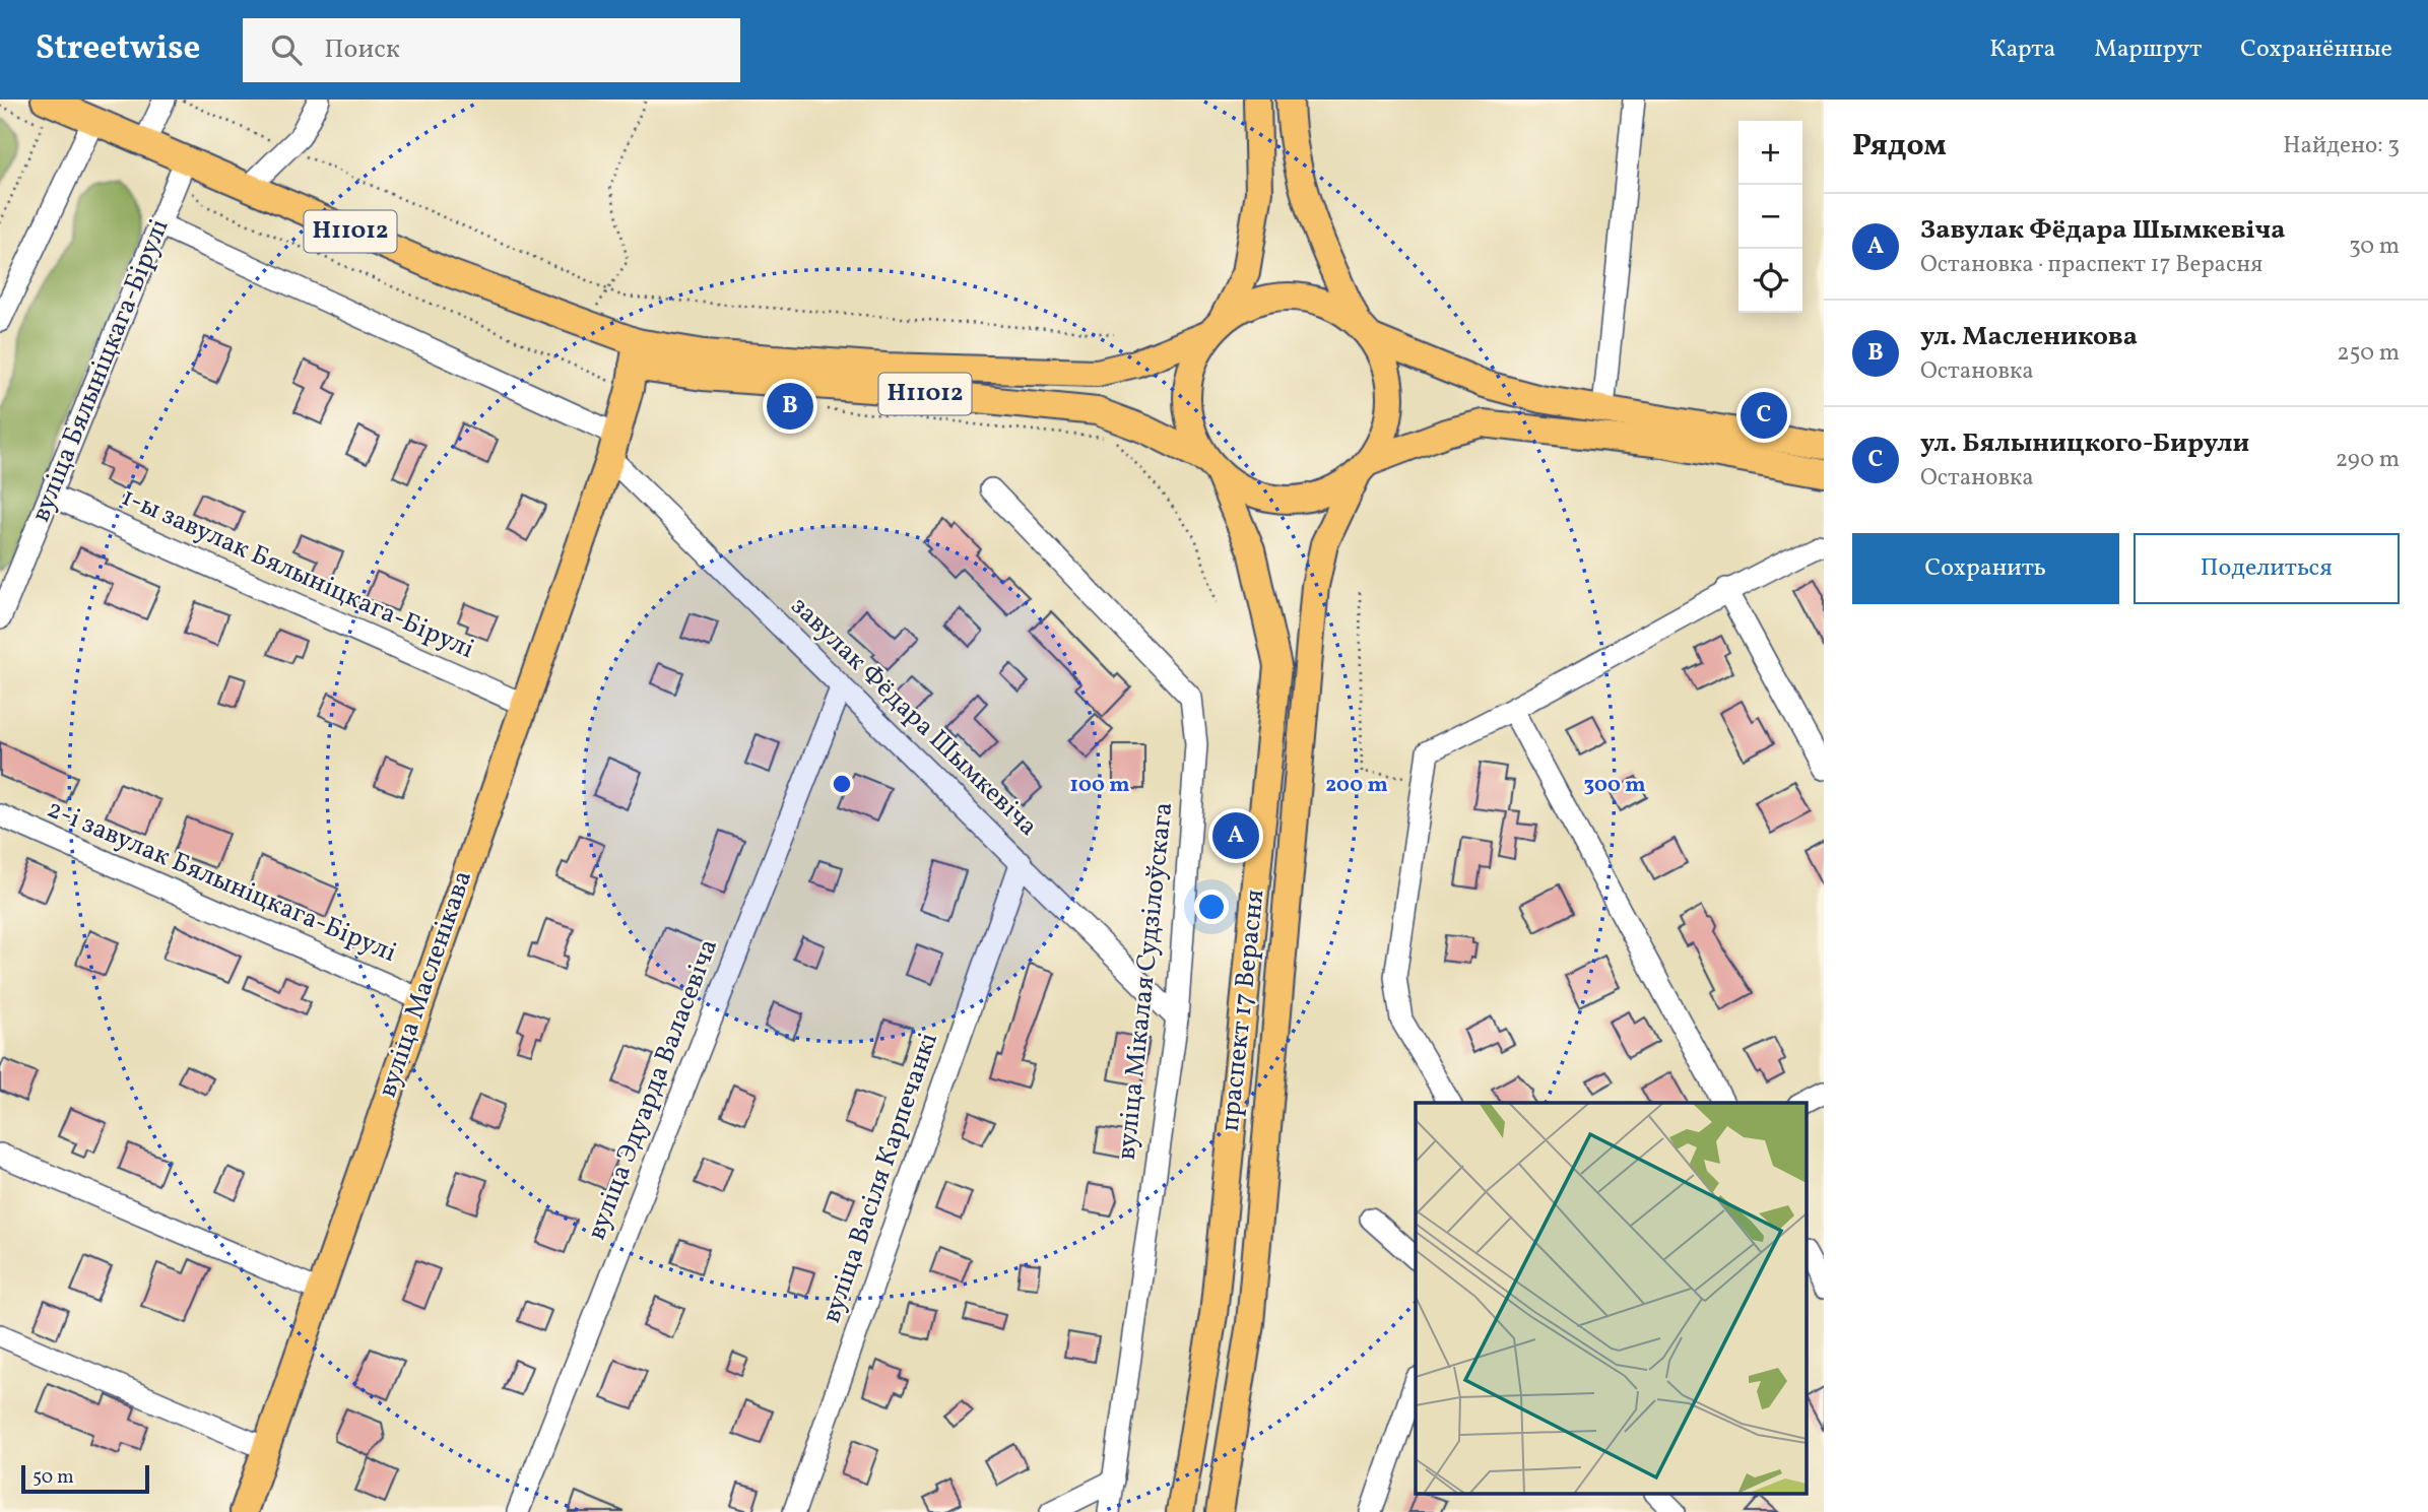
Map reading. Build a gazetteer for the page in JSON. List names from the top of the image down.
{
  "streets": {
    "main road": ["Н11012", "вуліца Масленікава", "праспект 17 Верасня"],
    "street": [
      "вуліца Бялыніцкага-Бірулі",
      "1-ы завулак Бялыніцкага-Бірулі",
      "завулак Фёдара Шымкевіча",
      "2-і завулак Бялыніцкага-Бірулі",
      "вуліца Мікалая Судзілоўскага",
      "вуліца Эдуарда Валасевіча",
      "вуліца Васіля Карпечанкі"
    ]
  },
  "crossings": [
    ["Н11012", "вуліца Бялыніцкага-Бірулі"],
    ["Н11012", "праспект 17 Верасня"],
    ["вуліца Бялыніцкага-Бірулі", "1-ы завулак Бялыніцкага-Бірулі"],
    ["1-ы завулак Бялыніцкага-Бірулі", "вуліца Масленікава"],
    ["завулак Фёдара Шымкевіча", "вуліца Мікалая Судзілоўскага"],
    ["завулак Фёдара Шымкевіча", "вуліца Масленікава"],
    ["завулак Фёдара Шымкевіча", "вуліца Эдуарда Валасевіча"],
    ["завулак Фёдара Шымкевіча", "вуліца Васіля Карпечанкі"],
    ["2-і завулак Бялыніцкага-Бірулі", "вуліца Масленікава"]
  ],
  "scale_bar": "50 m",
  "page": {
    "header": "Streetwise",
    "search": "Поиск",
    "nav": ["Карта", "Маршрут", "Сохранённые"],
    "heading": ["Рядом", "Найдено: 3"],
    "map_buttons": ["+", "−"],
    "list": [
      {
        "mark": "A",
        "name": "Завулак Фёдара Шымкевіча",
        "note": "Остановка · праспект 17 Верасня",
        "value": "30 m"
      },
      {
        "mark": "B",
        "name": "ул. Масленикова",
        "note": "Остановка",
        "value": "250 m"
      },
      {
        "mark": "C",
        "name": "ул. Бялыницкого-Бирули",
        "note": "Остановка",
        "value": "290 m"
      }
    ],
    "pins": ["B", "C", "A"],
    "buttons": ["Сохранить", "Поделиться"],
    "scale": "50 m"
  },
  "rings": ["100 m", "200 m", "300 m"]
}
